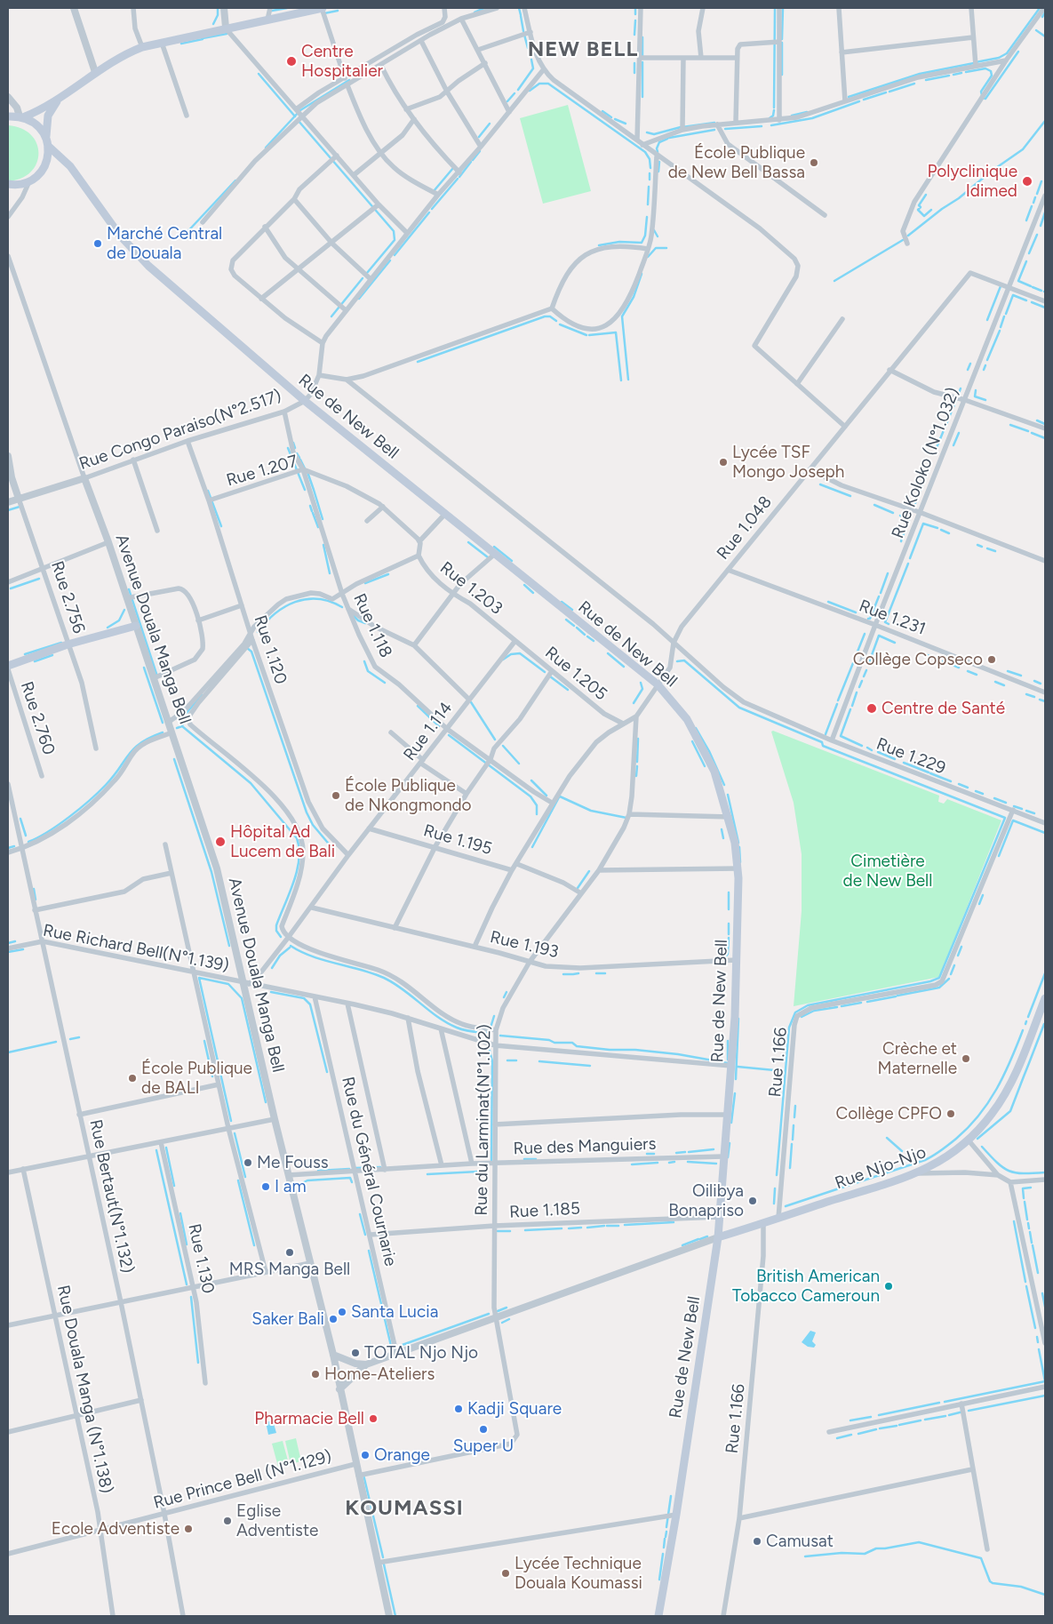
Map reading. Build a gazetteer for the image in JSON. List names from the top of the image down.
{
  "streets": {
    "main road": ["Rue de New Bell", "Rue Njo-Njo"],
    "street": [
      "Rue Congo Paraiso(N°2.517)",
      "Rue Koloko (N°1.032)",
      "Rue 1.207",
      "Rue 1.048",
      "Rue 1.203",
      "Rue 2.756",
      "Rue 1.231",
      "Rue 1.118",
      "Avenue Douala Manga Bell",
      "Rue 1.120",
      "Rue 1.205",
      "Rue 2.760",
      "Rue 1.114",
      "Rue 1.229",
      "Rue 1.195",
      "Rue 1.193",
      "Rue Richard Bell(N°1.139)",
      "Rue 1.166",
      "Rue du Larminat(N°1.102)",
      "Rue des Manguiers",
      "Rue du Général Cournarie",
      "Rue Bertaut(N°1.132)",
      "Rue 1.185",
      "Rue 1.130",
      "Rue Douala Manga (N°1.138)",
      "Rue Prince Bell (N°1.129)"
    ]
  },
  "crossings": [
    ["Rue de New Bell", "Rue Congo Paraiso(N°2.517)"],
    ["Rue de New Bell", "Rue 1.048"],
    ["Rue de New Bell", "Rue 1.193"],
    ["Rue de New Bell", "Rue Richard Bell(N°1.139)"],
    ["Rue de New Bell", "Rue des Manguiers"],
    ["Rue de New Bell", "Rue Njo-Njo"],
    ["Rue de New Bell", "Rue 1.185"],
    ["Rue Congo Paraiso(N°2.517)", "Rue 2.756"],
    ["Rue Congo Paraiso(N°2.517)", "Rue 1.118"],
    ["Rue Congo Paraiso(N°2.517)", "Avenue Douala Manga Bell"],
    ["Rue Congo Paraiso(N°2.517)", "Rue 1.120"],
    ["Rue Koloko (N°1.032)", "Rue 1.048"],
    ["Rue Koloko (N°1.032)", "Rue 1.231"],
    ["Rue Koloko (N°1.032)", "Rue 1.229"],
    ["Rue 1.207", "Rue 1.118"],
    ["Rue 1.207", "Rue 1.120"],
    ["Rue 1.048", "Rue 1.231"],
    ["Rue 1.048", "Rue 1.229"],
    ["Rue 1.203", "Rue 1.118"],
    ["Rue 1.203", "Rue 1.205"],
    ["Rue 1.203", "Rue 1.114"],
    ["Rue 1.118", "Rue 1.114"],
    ["Avenue Douala Manga Bell", "Rue 1.114"],
    ["Avenue Douala Manga Bell", "Rue Richard Bell(N°1.139)"],
    ["Avenue Douala Manga Bell", "Rue du Larminat(N°1.102)"],
    ["Avenue Douala Manga Bell", "Rue des Manguiers"],
    ["Avenue Douala Manga Bell", "Rue Prince Bell (N°1.129)"],
    ["Rue 1.120", "Rue 1.114"],
    ["Rue 1.205", "Rue 1.114"],
    ["Rue 1.114", "Rue 1.195"],
    ["Rue 1.114", "Rue 1.193"],
    ["Rue 1.114", "Rue Richard Bell(N°1.139)"],
    ["Rue 1.229", "Rue 1.166"],
    ["Rue 1.193", "Rue du Larminat(N°1.102)"],
    ["Rue Richard Bell(N°1.139)", "Rue du Larminat(N°1.102)"],
    ["Rue Richard Bell(N°1.139)", "Rue du Général Cournarie"],
    ["Rue Richard Bell(N°1.139)", "Rue Bertaut(N°1.132)"],
    ["Rue 1.166", "Rue Njo-Njo"],
    ["Rue du Larminat(N°1.102)", "Rue des Manguiers"],
    ["Rue du Larminat(N°1.102)", "Rue 1.185"],
    ["Rue des Manguiers", "Rue du Général Cournarie"],
    ["Rue du Général Cournarie", "Rue 1.185"],
    ["Rue Bertaut(N°1.132)", "Rue Prince Bell (N°1.129)"],
    ["Rue Douala Manga (N°1.138)", "Rue Prince Bell (N°1.129)"]
  ],
  "districts": ["NEW BELL", "KOUMASSI"],
  "parks": ["Cimetière de New Bell"],
  "places": [
    "Centre Hospitalier",
    "École Publique de New Bell Bassa",
    "Polyclinique Idimed",
    "Marché Central de Douala",
    "Lycée TSF Mongo Joseph",
    "Collège Copseco",
    "Centre de Santé",
    "École Publique de Nkongmondo",
    "Hôpital Ad Lucem de Bali",
    "Crèche et Maternelle",
    "École Publique de BALI",
    "Collège CPFO",
    "Me Fouss",
    "I am",
    "Oilibya Bonapriso",
    "MRS Manga Bell",
    "British American Tobacco Cameroun",
    "Santa Lucia",
    "Saker Bali",
    "TOTAL Njo Njo",
    "Home-Ateliers",
    "Kadji Square",
    "Pharmacie Bell",
    "Super U",
    "Orange",
    "Eglise Adventiste",
    "Ecole Adventiste",
    "Camusat",
    "Lycée Technique Douala Koumassi"
  ]
}
